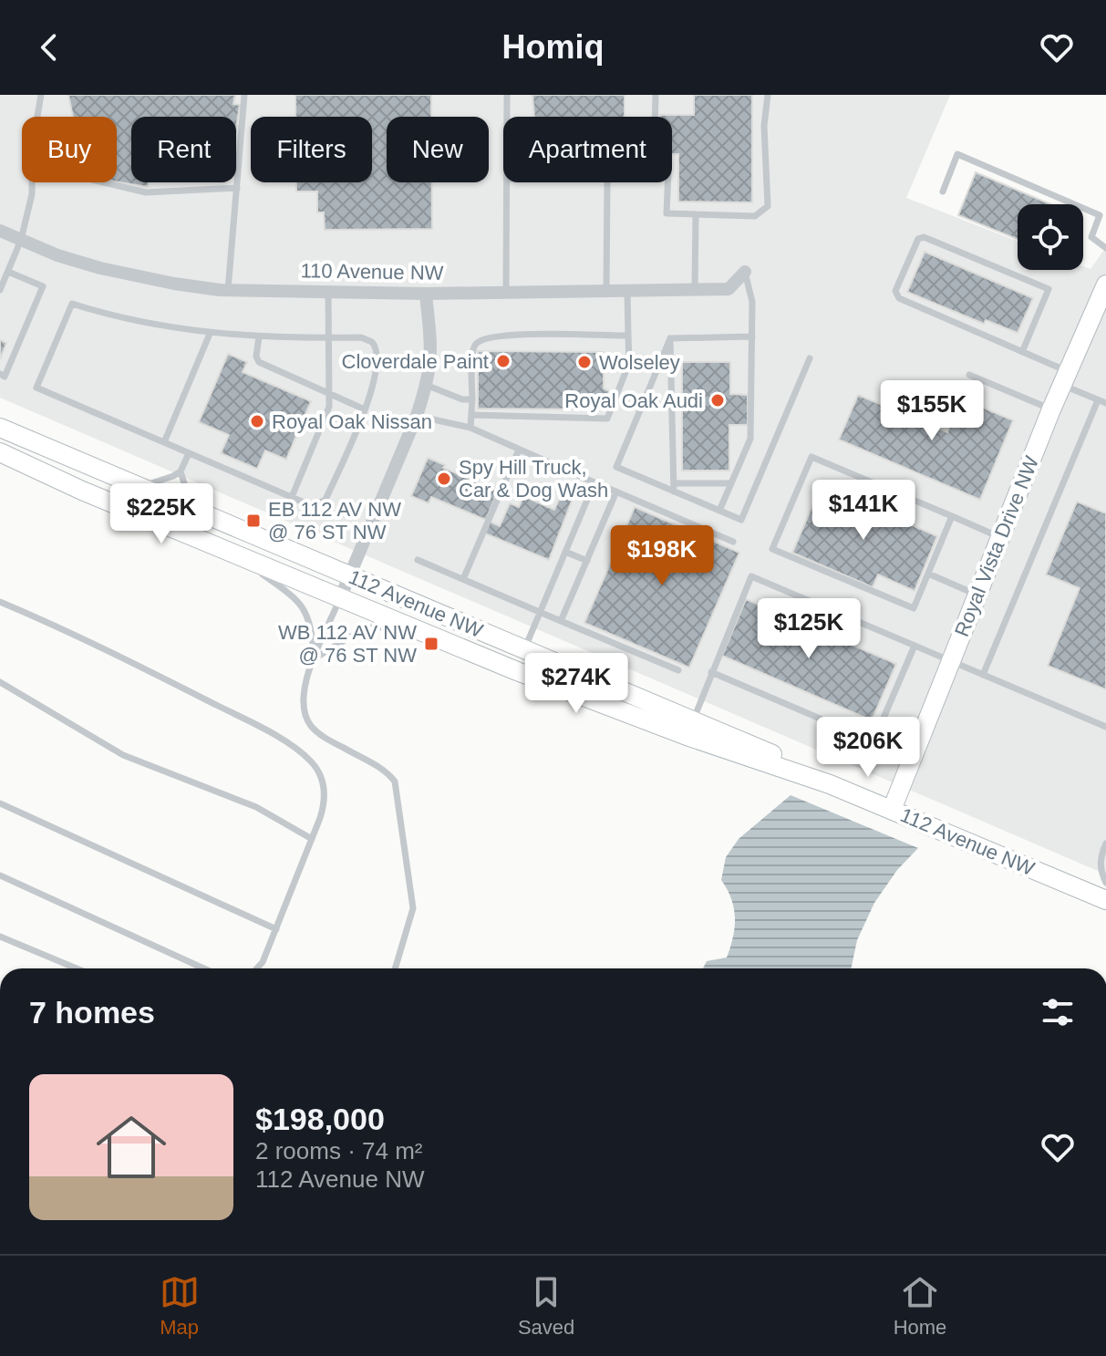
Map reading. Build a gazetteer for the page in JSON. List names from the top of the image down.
{
  "streets": {
    "street": ["110 Avenue NW", "Royal Vista Drive NW", "112 Avenue NW"]
  },
  "crossings": [
    ["Royal Vista Drive NW", "112 Avenue NW"]
  ],
  "places": {
    "other": [
      "Cloverdale Paint",
      "Wolseley",
      "Royal Oak Audi",
      "Royal Oak Nissan",
      "Spy Hill Truck, Car & Dog Wash"
    ],
    "transit": ["EB 112 AV NW @ 76 ST NW", "WB 112 AV NW @ 76 ST NW"]
  },
  "page": {
    "header": "Homiq",
    "chip": [
      "Buy",
      "Rent",
      "Filters",
      "New",
      "Apartment"
    ],
    "price": [
      "$155K",
      "$141K",
      "$225K",
      "$198K",
      "$125K",
      "$274K",
      "$206K"
    ],
    "heading": "7 homes",
    "list": [
      {
        "name": "$198,000",
        "note": "2 rooms · 74 m² · 112 Avenue NW"
      }
    ],
    "tabs": ["Map", "Saved", "Home"]
  }
}
